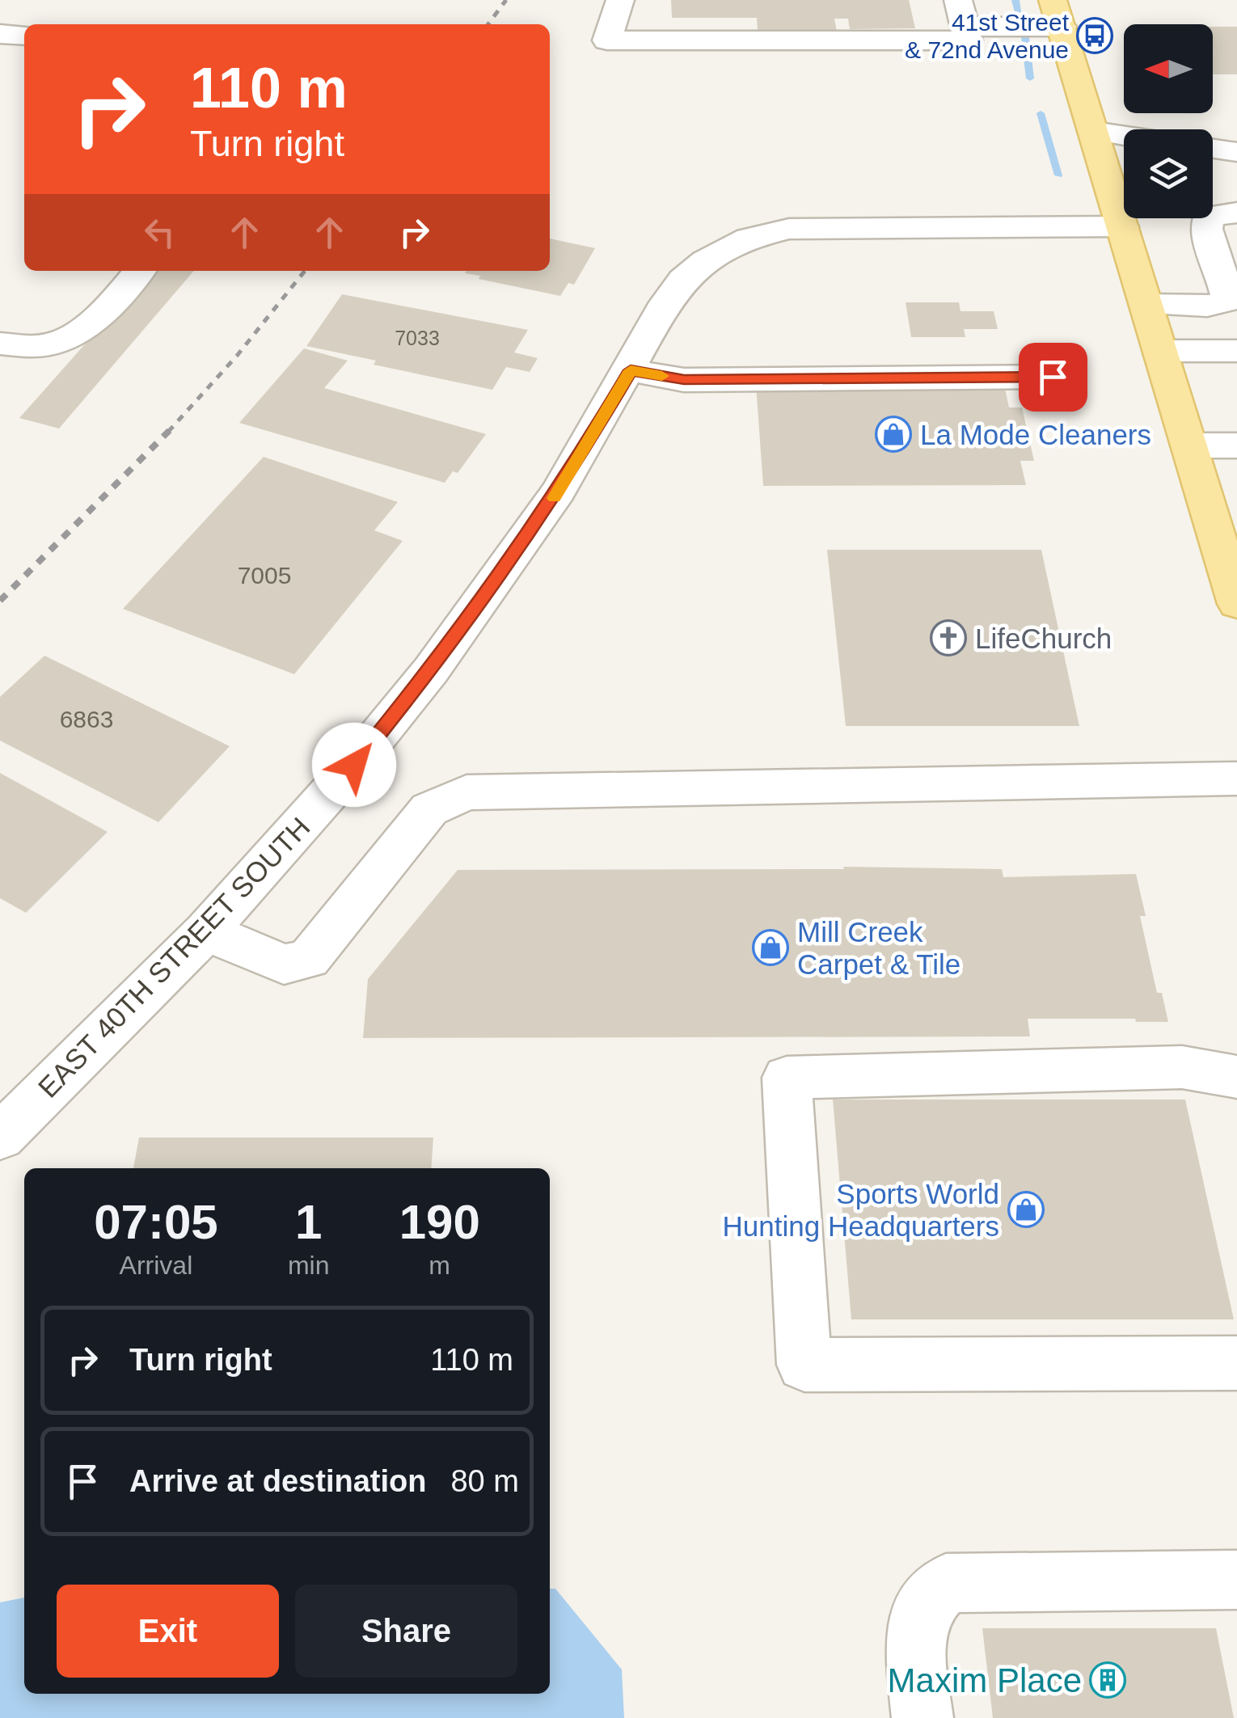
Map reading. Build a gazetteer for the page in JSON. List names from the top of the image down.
{
  "streets": {
    "street": ["EAST 40TH STREET SOUTH"]
  },
  "places": {
    "bus stop": ["41st Street & 72nd Avenue"],
    "shop": ["La Mode Cleaners", "Mill Creek Carpet & Tile", "Sports World Hunting Headquarters"],
    "church": ["LifeChurch"],
    "building": ["Maxim Place"]
  },
  "house_numbers": ["7033", "7005", "6863"],
  "north": "left",
  "page": {
    "turn": ["110 m", "Turn right"],
    "eta": [
      "07:05",
      "Arrival",
      "1",
      "min",
      "190",
      "m"
    ],
    "list": [
      {
        "name": "Turn right",
        "value": "110 m"
      },
      {
        "name": "Arrive at destination",
        "value": "80 m"
      }
    ],
    "buttons": ["Exit", "Share"]
  }
}
